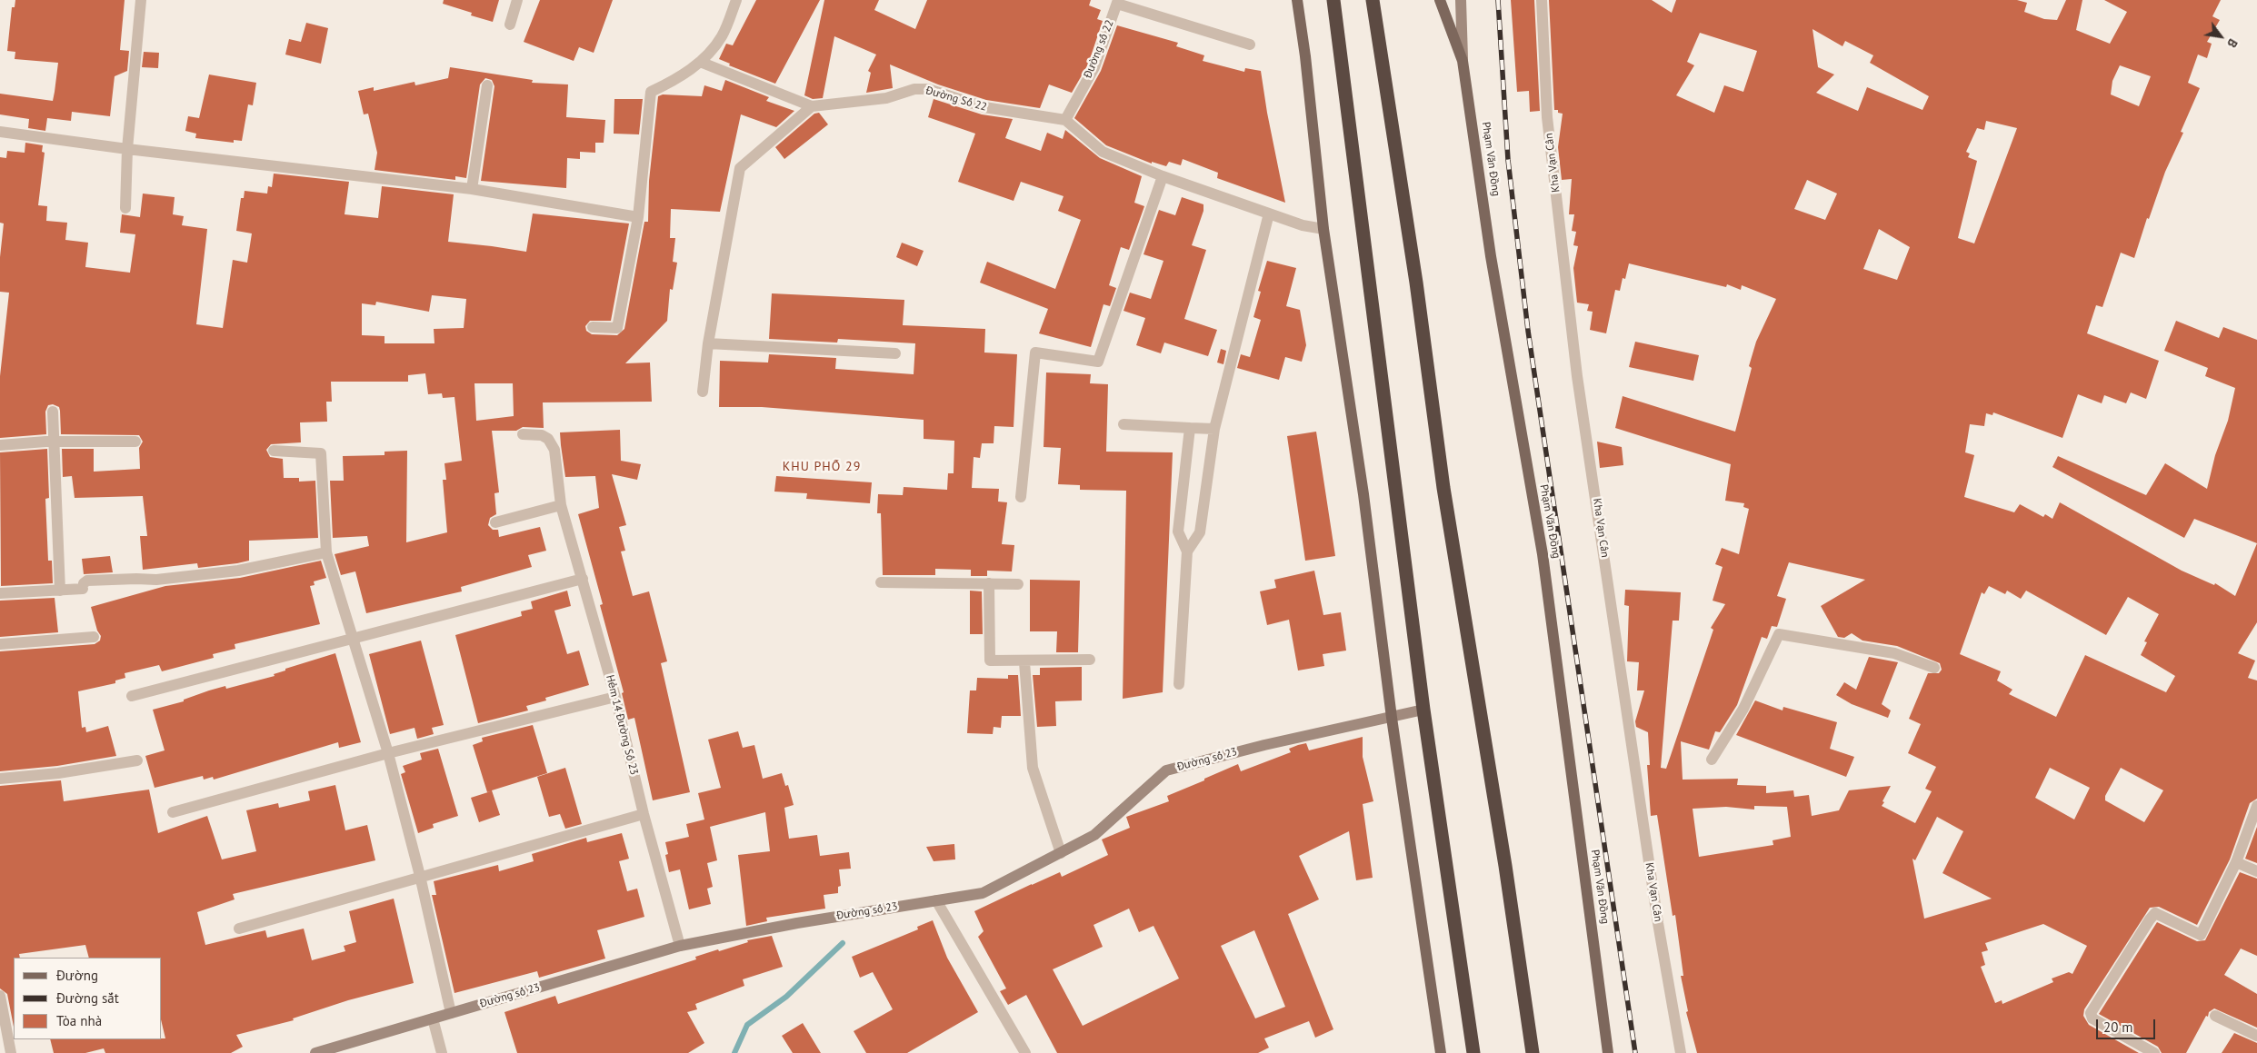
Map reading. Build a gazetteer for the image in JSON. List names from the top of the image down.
{
  "streets": {
    "main road": ["Phạm Văn Đồng"],
    "street": [
      "Đường số 22",
      "Đường Số 22",
      "Kha Vạn Cân",
      "Hẻm 14 Đường Số 23",
      "Đường số 23"
    ]
  },
  "crossings": [
    ["Đường số 22", "Đường Số 22"],
    ["Hẻm 14 Đường Số 23", "Đường số 23"]
  ],
  "districts": ["KHU PHỐ 29"],
  "legend": ["Đường", "Đường sắt", "Tòa nhà"],
  "scale_bar": "20 m",
  "north": "bottom right"
}
